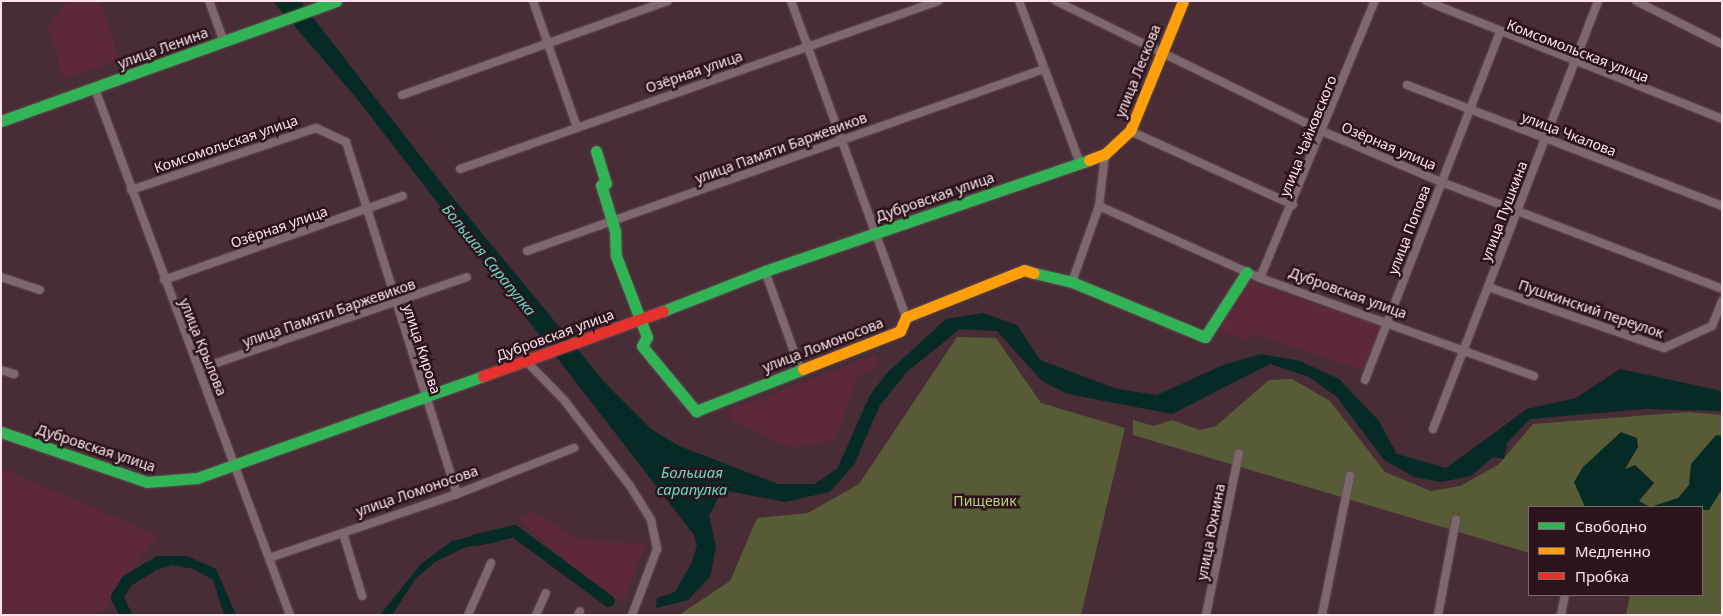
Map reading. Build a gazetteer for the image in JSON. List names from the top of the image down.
{
  "streets": {
    "street": [
      "улица Ленина",
      "Комсомольская улица",
      "улица Лескова",
      "Озёрная улица",
      "улица Чкалова",
      "улица Чайковского",
      "улица Памяти Баржевиков",
      "Дубровская улица",
      "улица Пушкина",
      "улица Попова",
      "Пушкинский переулок",
      "улица Ломоносова",
      "улица Крылова",
      "улица Кирова",
      "улица Юхнина"
    ]
  },
  "crossings": [
    ["улица Ленина", "улица Крылова"],
    ["Комсомольская улица", "Озёрная улица"],
    ["Комсомольская улица", "улица Пушкина"],
    ["Комсомольская улица", "улица Попова"],
    ["Комсомольская улица", "улица Крылова"],
    ["Комсомольская улица", "улица Кирова"],
    ["улица Лескова", "Озёрная улица"],
    ["улица Лескова", "Дубровская улица"],
    ["Озёрная улица", "улица Чайковского"],
    ["Озёрная улица", "улица Пушкина"],
    ["Озёрная улица", "улица Попова"],
    ["Озёрная улица", "улица Крылова"],
    ["Озёрная улица", "улица Кирова"],
    ["улица Чкалова", "улица Пушкина"],
    ["улица Чкалова", "улица Попова"],
    ["улица Чайковского", "Дубровская улица"],
    ["улица Памяти Баржевиков", "улица Крылова"],
    ["улица Памяти Баржевиков", "улица Кирова"],
    ["Дубровская улица", "улица Пушкина"],
    ["Дубровская улица", "улица Попова"],
    ["Дубровская улица", "улица Ломоносова"],
    ["Дубровская улица", "улица Крылова"],
    ["Дубровская улица", "улица Кирова"],
    ["улица Пушкина", "Пушкинский переулок"],
    ["улица Ломоносова", "улица Крылова"],
    ["улица Ломоносова", "улица Кирова"]
  ],
  "water": ["Большая Сарапулка", "Большая сарапулка"],
  "parks": ["Пищевик"],
  "legend": ["Свободно", "Медленно", "Пробка"]
}
